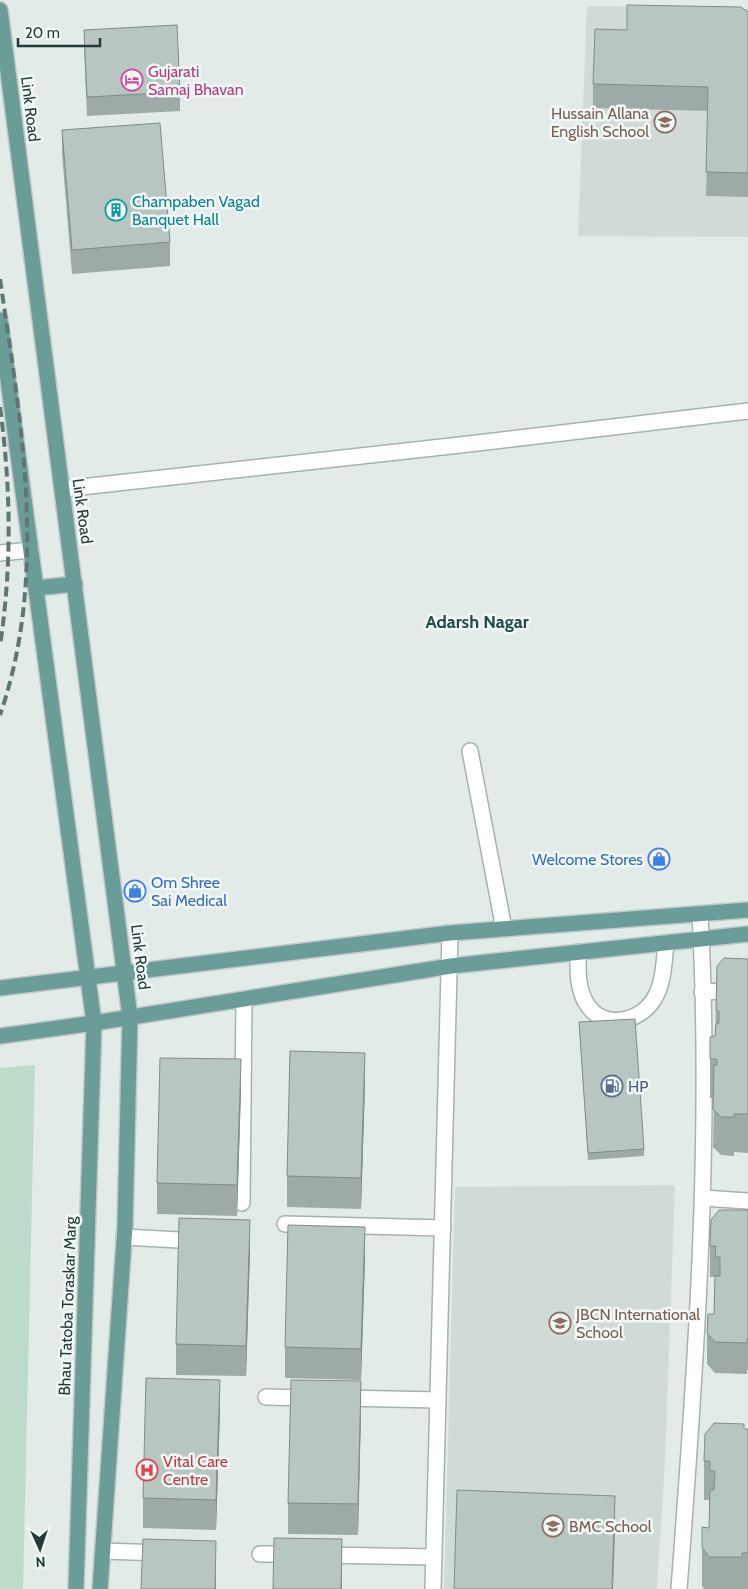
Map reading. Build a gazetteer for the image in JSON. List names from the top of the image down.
{
  "streets": {
    "main road": ["Link Road", "Bhau Tatoba Toraskar Marg"]
  },
  "districts": ["Adarsh Nagar"],
  "places": {
    "hotel": ["Gujarati Samaj Bhavan"],
    "school or university": ["Hussain Allana English School", "JBCN International School", "BMC School"],
    "building": ["Champaben Vagad Banquet Hall"],
    "shop": ["Welcome Stores", "Om Shree Sai Medical"],
    "fuel station": ["HP"],
    "hospital": ["Vital Care Centre"]
  },
  "scale_bar": "20 m",
  "north": "bottom"
}
